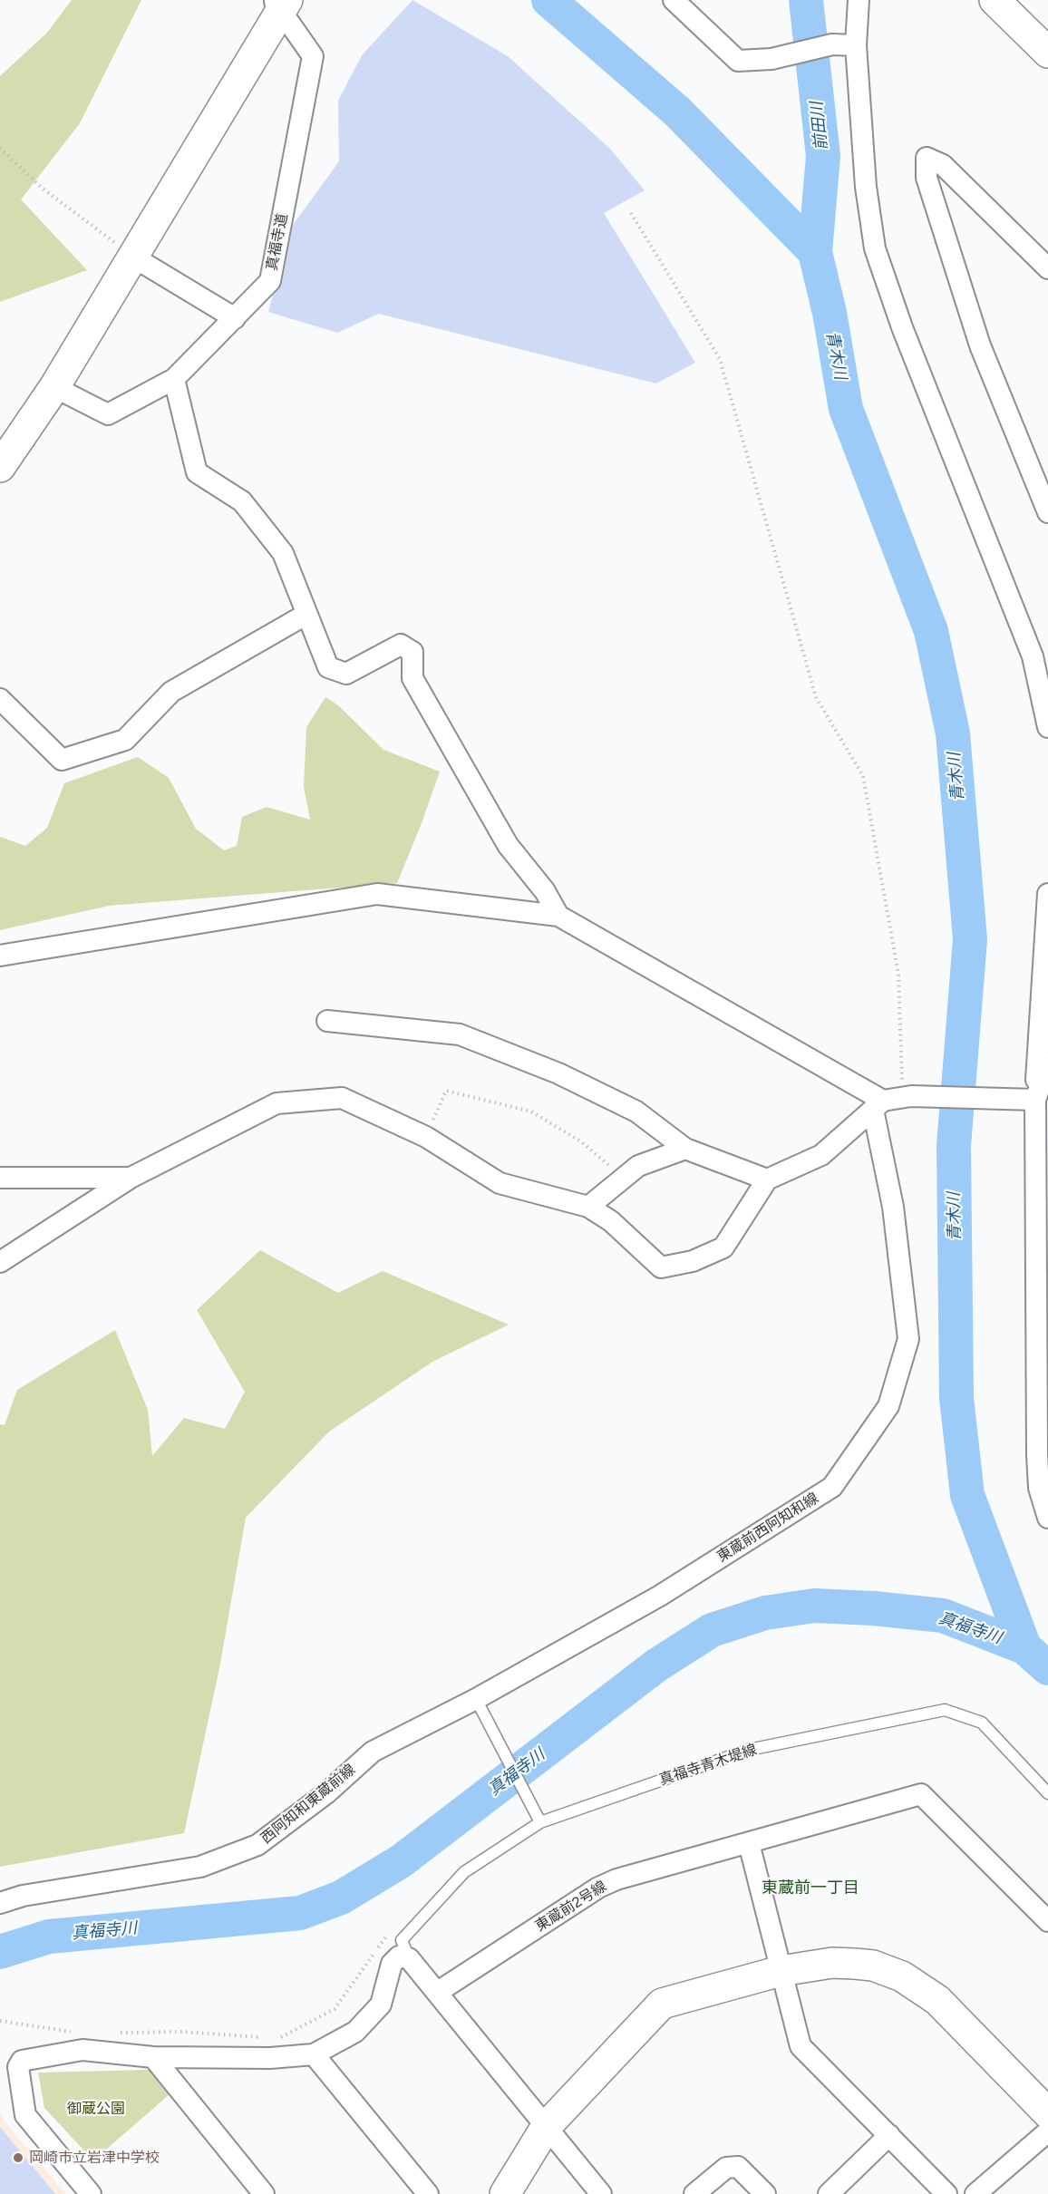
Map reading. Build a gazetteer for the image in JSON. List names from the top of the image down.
{
  "streets": {
    "street": [
      "真福寺道",
      "東蔵前西阿知和線",
      "西阿知和東蔵前線",
      "東蔵前2号線"
    ],
    "lane": ["真福寺青木堤線"]
  },
  "crossings": [
    ["東蔵前西阿知和線", "西阿知和東蔵前線"]
  ],
  "districts": ["東蔵前一丁目"],
  "water": ["前田川", "青木川", "真福寺川"],
  "parks": ["御蔵公園"],
  "places": ["岡崎市立岩津中学校"]
}
